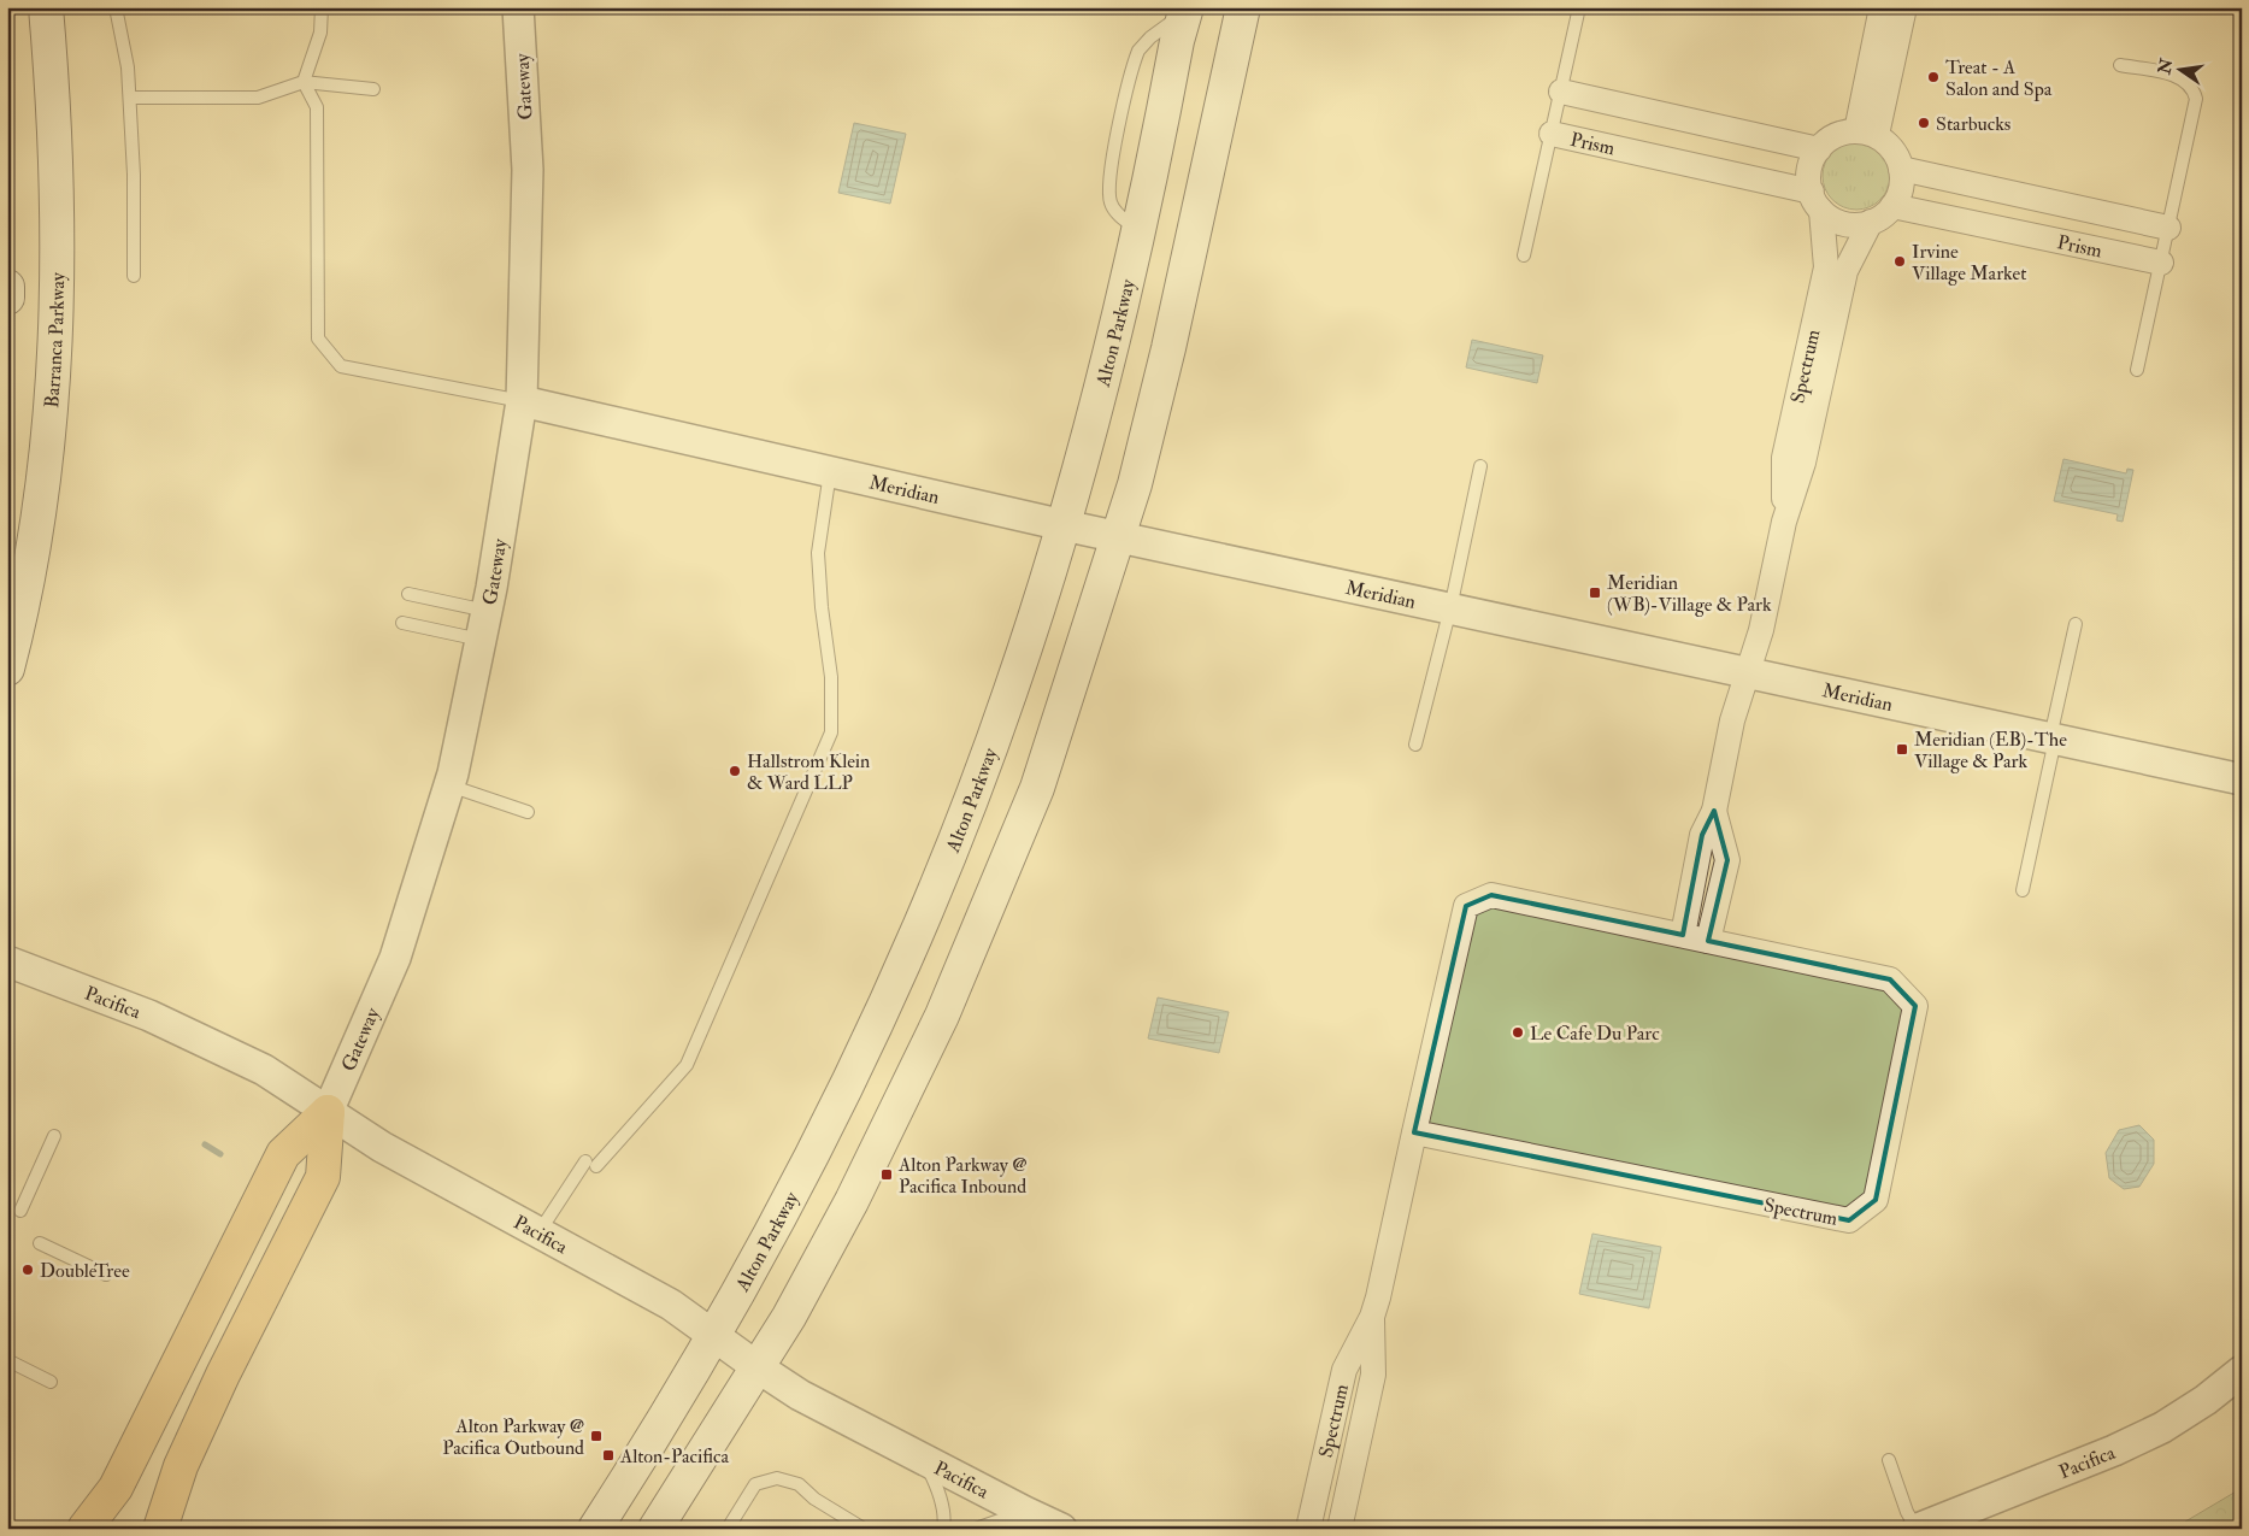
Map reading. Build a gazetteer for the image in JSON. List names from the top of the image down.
{
  "streets": {
    "main road": ["Alton Parkway", "Barranca Parkway"],
    "street": [
      "Gateway",
      "Prism",
      "Spectrum",
      "Meridian",
      "Pacifica"
    ]
  },
  "crossings": [
    ["Gateway", "Meridian"],
    ["Gateway", "Pacifica"],
    ["Prism", "Spectrum"],
    ["Alton Parkway", "Meridian"],
    ["Alton Parkway", "Pacifica"],
    ["Spectrum", "Meridian"]
  ],
  "places": {
    "other": [
      "Treat - A Salon and Spa",
      "Starbucks",
      "Irvine Village Market",
      "Hallstrom Klein & Ward LLP",
      "Le Cafe Du Parc",
      "DoubleTree"
    ],
    "transit": [
      "Meridian (WB)-Village & Park",
      "Meridian (EB)-The Village & Park",
      "Alton Parkway @ Pacifica Inbound",
      "Alton Parkway @ Pacifica Outbound",
      "Alton-Pacifica"
    ]
  },
  "north": "left"
}
